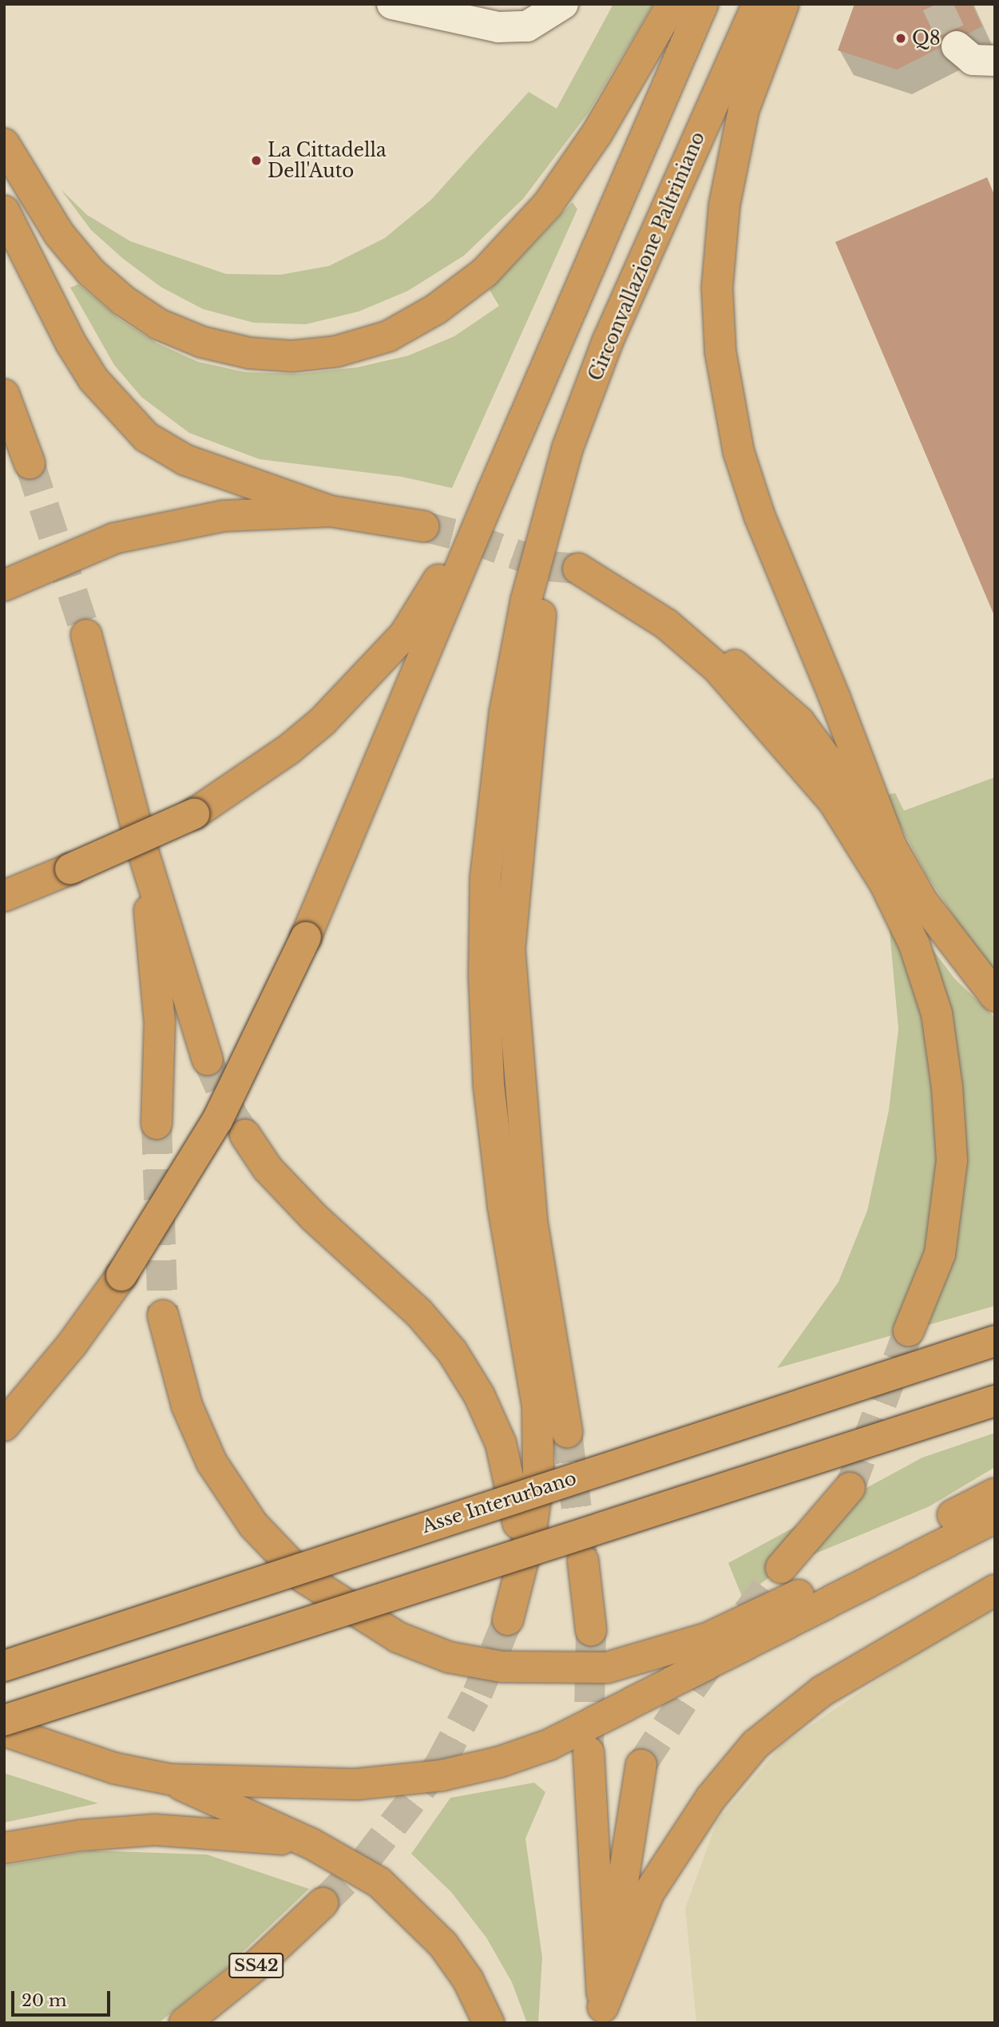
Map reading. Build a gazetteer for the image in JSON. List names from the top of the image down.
{
  "streets": {
    "highway": ["Circonvallazione Paltriniano", "Asse Interurbano", "SS42"]
  },
  "places": ["Q8", "La Cittadella Dell'Auto"],
  "scale_bar": "20 m"
}
